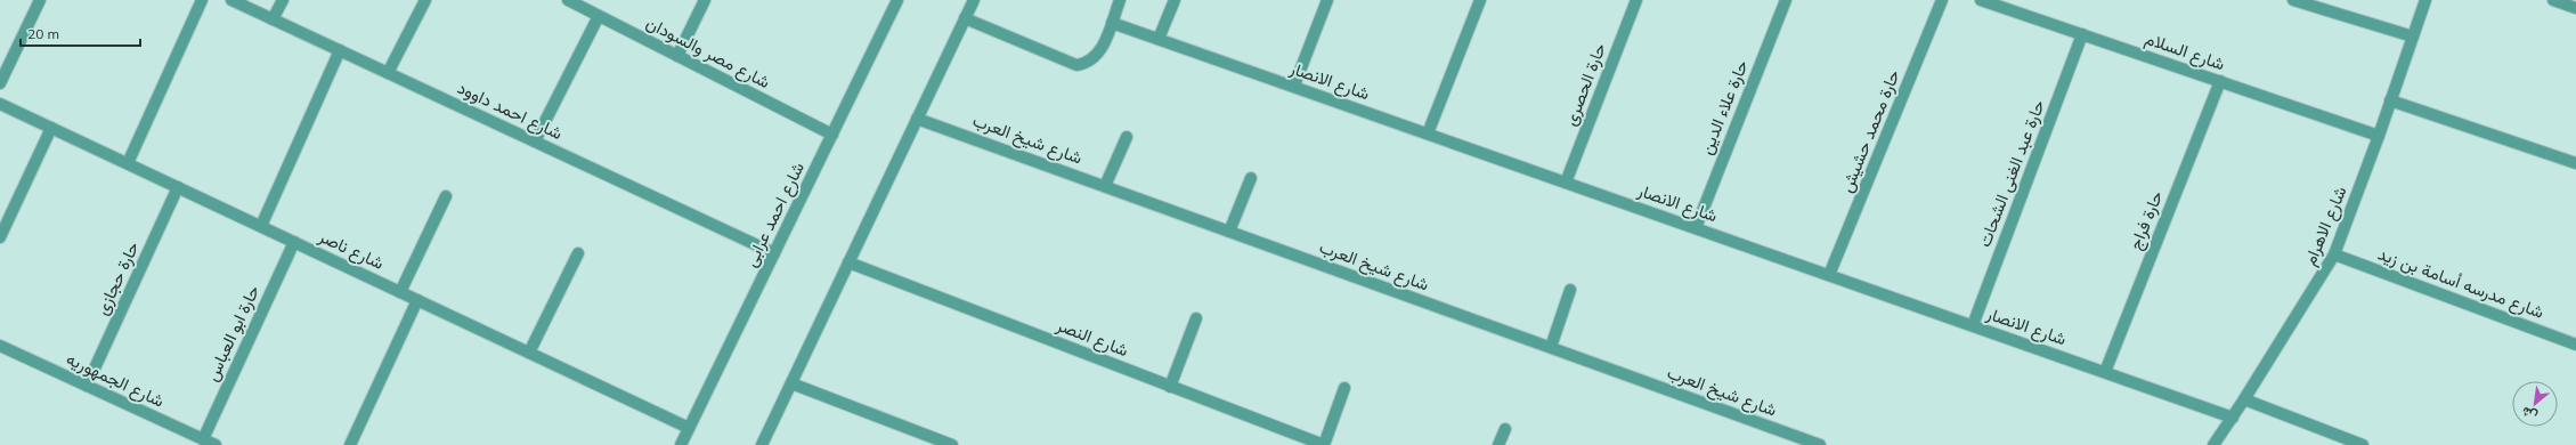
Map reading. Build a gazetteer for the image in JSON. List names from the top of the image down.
{
  "streets": {
    "street": [
      "شارع السلام",
      "شارع مصر والسودان",
      "شارع الانصار",
      "حارة الحصرى",
      "حارة علاء الدين",
      "شارع احمد داوود",
      "حارة محمد حشيش",
      "شارع شيخ العرب",
      "حارة عبد الغنى الشحات",
      "شارع احمد عرابى",
      "حارة فراج",
      "شارع الاهرام",
      "شارع ناصر",
      "حارة حجازى",
      "شارع مدرسه أسامة بن زيد",
      "حارة ابو العباس",
      "شارع النصر",
      "شارع الجمهوريه"
    ]
  },
  "crossings": [
    ["شارع السلام", "حارة عبد الغنى الشحات"],
    ["شارع السلام", "حارة فراج"],
    ["شارع السلام", "شارع الاهرام"],
    ["شارع مصر والسودان", "شارع احمد عرابى"],
    ["شارع الانصار", "حارة الحصرى"],
    ["شارع الانصار", "حارة علاء الدين"],
    ["شارع الانصار", "حارة محمد حشيش"],
    ["شارع الانصار", "حارة عبد الغنى الشحات"],
    ["شارع الانصار", "حارة فراج"],
    ["شارع الانصار", "شارع الاهرام"],
    ["شارع احمد داوود", "شارع احمد عرابى"],
    ["شارع احمد عرابى", "شارع ناصر"],
    ["شارع الاهرام", "شارع مدرسه أسامة بن زيد"],
    ["شارع ناصر", "حارة حجازى"],
    ["شارع ناصر", "حارة ابو العباس"],
    ["حارة حجازى", "شارع الجمهوريه"],
    ["حارة ابو العباس", "شارع الجمهوريه"]
  ],
  "scale_bar": "20 m",
  "north": "bottom left"
}
